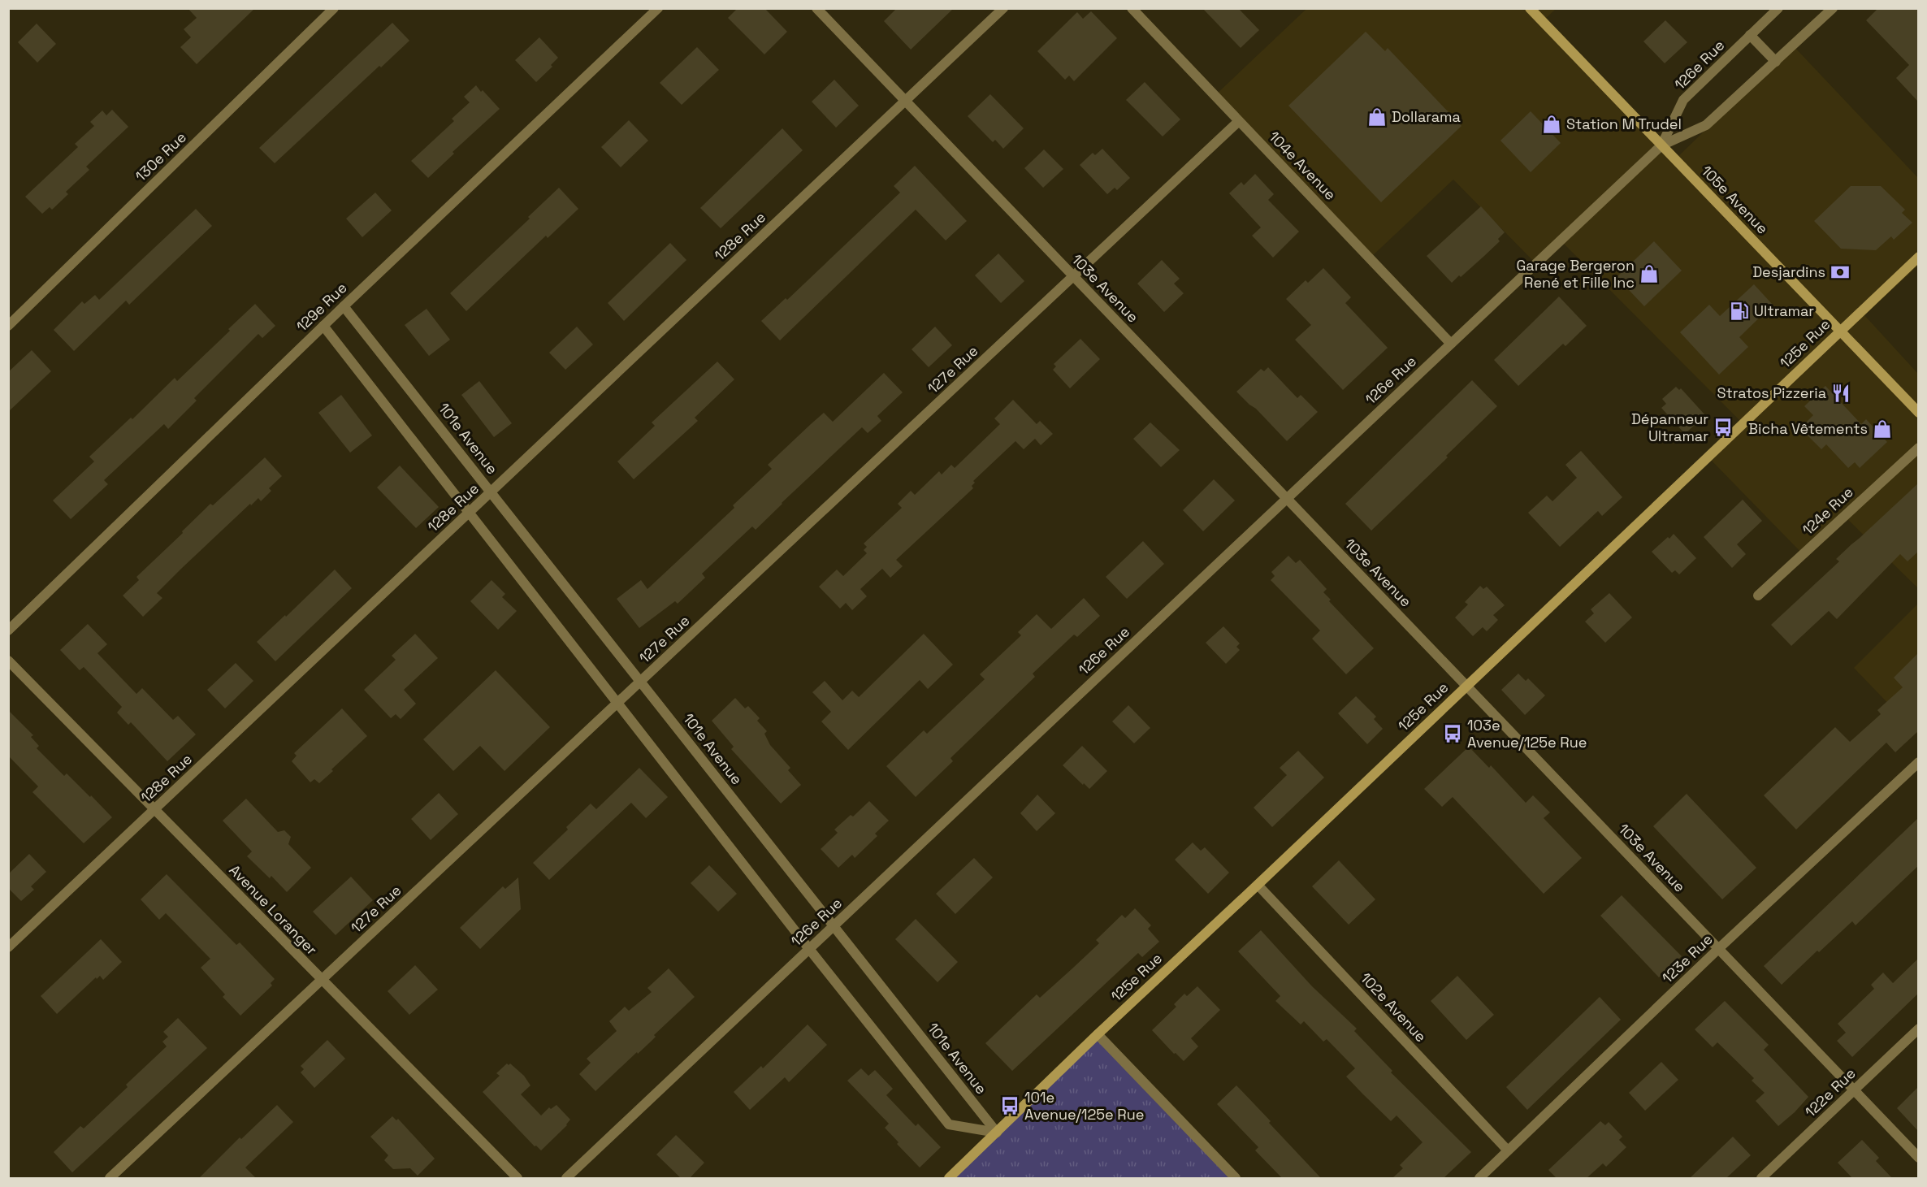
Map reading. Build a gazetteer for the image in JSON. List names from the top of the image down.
{
  "streets": {
    "main road": ["105e Avenue", "125e Rue"],
    "street": [
      "126e Rue",
      "130e Rue",
      "104e Avenue",
      "128e Rue",
      "103e Avenue",
      "129e Rue",
      "127e Rue",
      "101e Avenue",
      "124e Rue",
      "Avenue Loranger",
      "123e Rue",
      "102e Avenue",
      "122e Rue"
    ]
  },
  "crossings": [
    ["126e Rue", "104e Avenue"],
    ["126e Rue", "105e Avenue"],
    ["126e Rue", "103e Avenue"],
    ["126e Rue", "101e Avenue"],
    ["104e Avenue", "127e Rue"],
    ["105e Avenue", "125e Rue"],
    ["128e Rue", "103e Avenue"],
    ["128e Rue", "101e Avenue"],
    ["128e Rue", "Avenue Loranger"],
    ["103e Avenue", "125e Rue"],
    ["103e Avenue", "127e Rue"],
    ["103e Avenue", "123e Rue"],
    ["103e Avenue", "122e Rue"],
    ["129e Rue", "101e Avenue"],
    ["125e Rue", "101e Avenue"],
    ["125e Rue", "102e Avenue"],
    ["127e Rue", "101e Avenue"],
    ["127e Rue", "Avenue Loranger"],
    ["123e Rue", "102e Avenue"]
  ],
  "places": {
    "shop": [
      "Dollarama",
      "Station M Trudel",
      "Garage Bergeron René et Fille Inc",
      "Bicha Vêtements"
    ],
    "bank": ["Desjardins"],
    "fuel station": ["Ultramar"],
    "restaurant": ["Stratos Pizzeria"],
    "bus stop": ["Dépanneur Ultramar", "103e Avenue/125e Rue", "101e Avenue/125e Rue"]
  }
}
